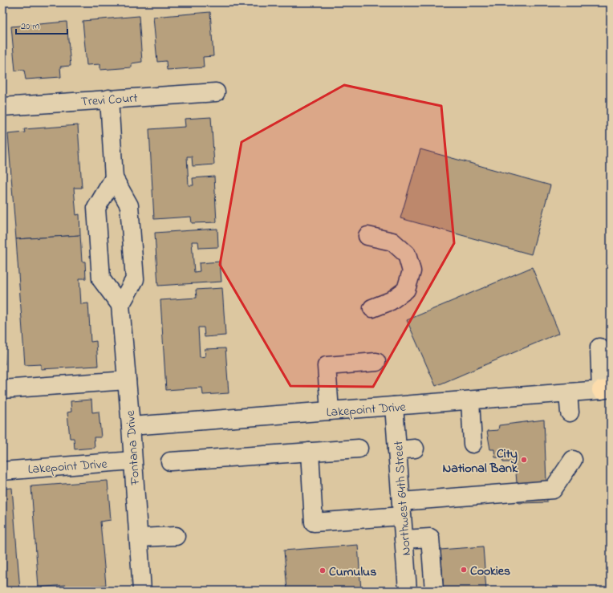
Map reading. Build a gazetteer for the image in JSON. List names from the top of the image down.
{
  "streets": {
    "street": [
      "Trevi Court",
      "Lakepoint Drive",
      "Fontana Drive",
      "Northwest 64th Street"
    ]
  },
  "crossings": [
    ["Lakepoint Drive", "Fontana Drive"],
    ["Lakepoint Drive", "Northwest 64th Street"]
  ],
  "places": ["City National Bank", "Cookies", "Cumulus"],
  "scale_bar": "20 m"
}
